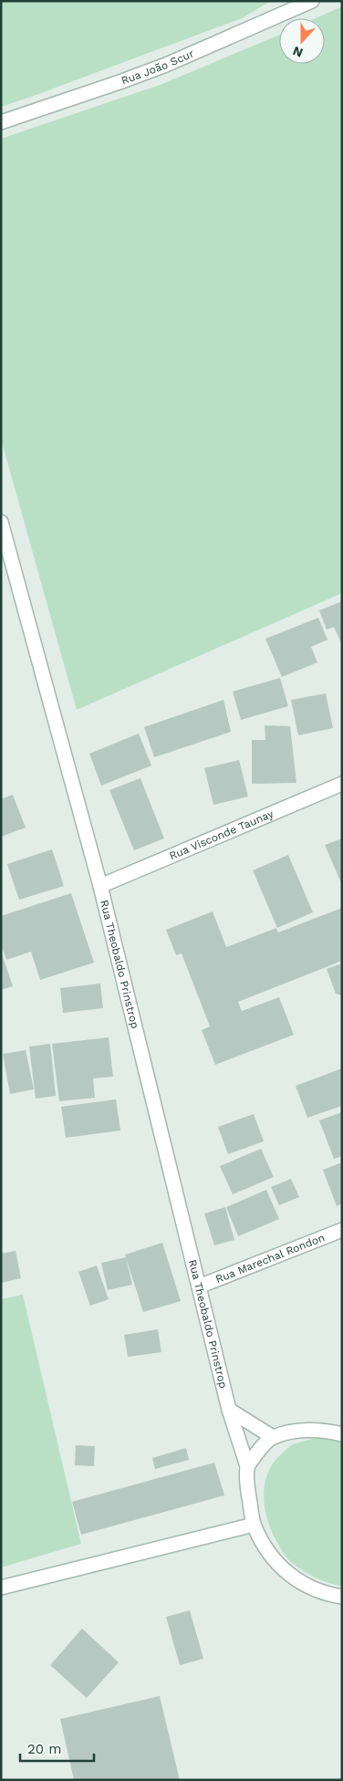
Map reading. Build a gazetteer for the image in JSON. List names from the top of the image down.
{
  "streets": {
    "street": [
      "Rua João Scur",
      "Rua Visconde Taunay",
      "Rua Theobaldo Prinstrop",
      "Rua Marechal Rondon"
    ]
  },
  "crossings": [
    ["Rua Visconde Taunay", "Rua Theobaldo Prinstrop"],
    ["Rua Theobaldo Prinstrop", "Rua Marechal Rondon"]
  ],
  "scale_bar": "20 m",
  "north": "bottom"
}
